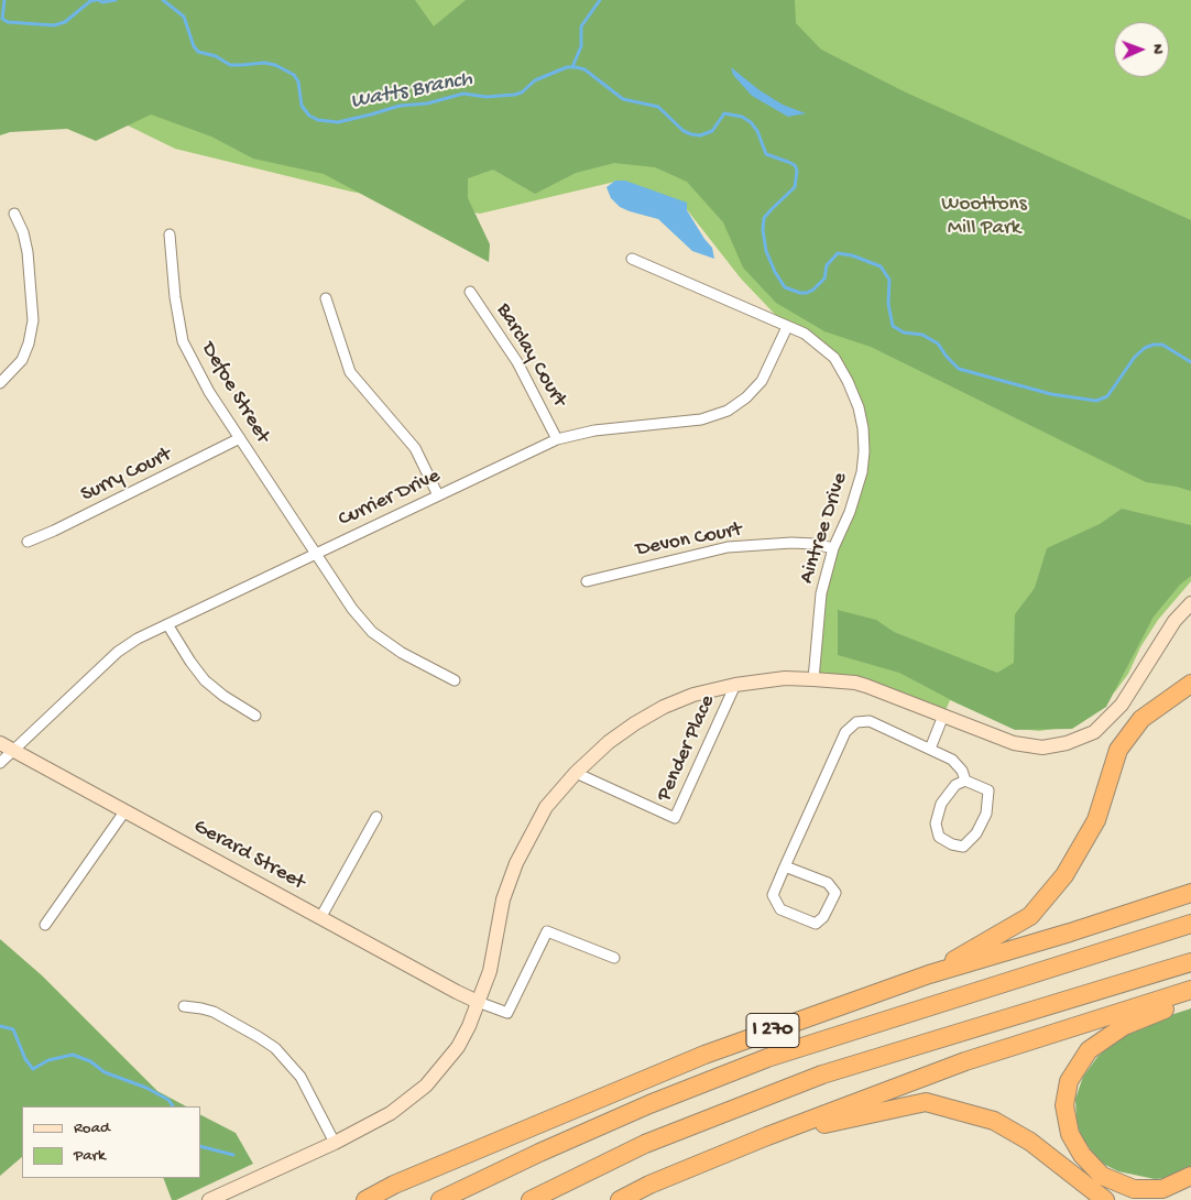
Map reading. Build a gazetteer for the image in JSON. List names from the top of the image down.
{
  "streets": {
    "highway": ["I 270"],
    "street": [
      "Barclay Court",
      "Defoe Street",
      "Surry Court",
      "Currier Drive",
      "Aintree Drive",
      "Devon Court",
      "Pender Place",
      "Gerard Street"
    ]
  },
  "crossings": [
    ["Barclay Court", "Currier Drive"],
    ["Defoe Street", "Surry Court"],
    ["Defoe Street", "Currier Drive"],
    ["Currier Drive", "Aintree Drive"],
    ["Currier Drive", "Gerard Street"],
    ["Aintree Drive", "Devon Court"]
  ],
  "water": ["Watts Branch"],
  "parks": ["Woottons Mill Park"],
  "legend": ["Road", "Park"],
  "north": "right"
}
